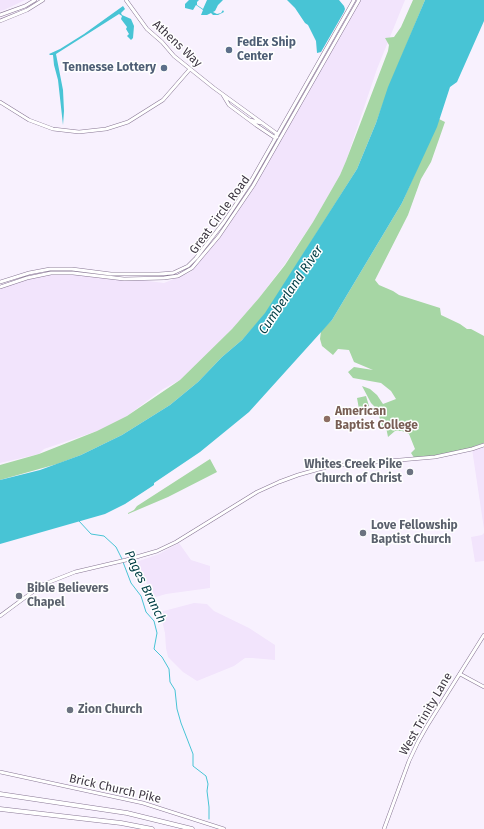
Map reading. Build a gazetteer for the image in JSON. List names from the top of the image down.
{
  "streets": {
    "street": [
      "Athens Way",
      "Great Circle Road",
      "West Trinity Lane",
      "Brick Church Pike"
    ]
  },
  "crossings": [
    ["Athens Way", "Great Circle Road"]
  ],
  "water": ["Cumberland River", "Pages Branch"],
  "places": [
    "FedEx Ship Center",
    "Tennesse Lottery",
    "American Baptist College",
    "Whites Creek Pike Church of Christ",
    "Love Fellowship Baptist Church",
    "Bible Believers Chapel",
    "Zion Church"
  ]
}
